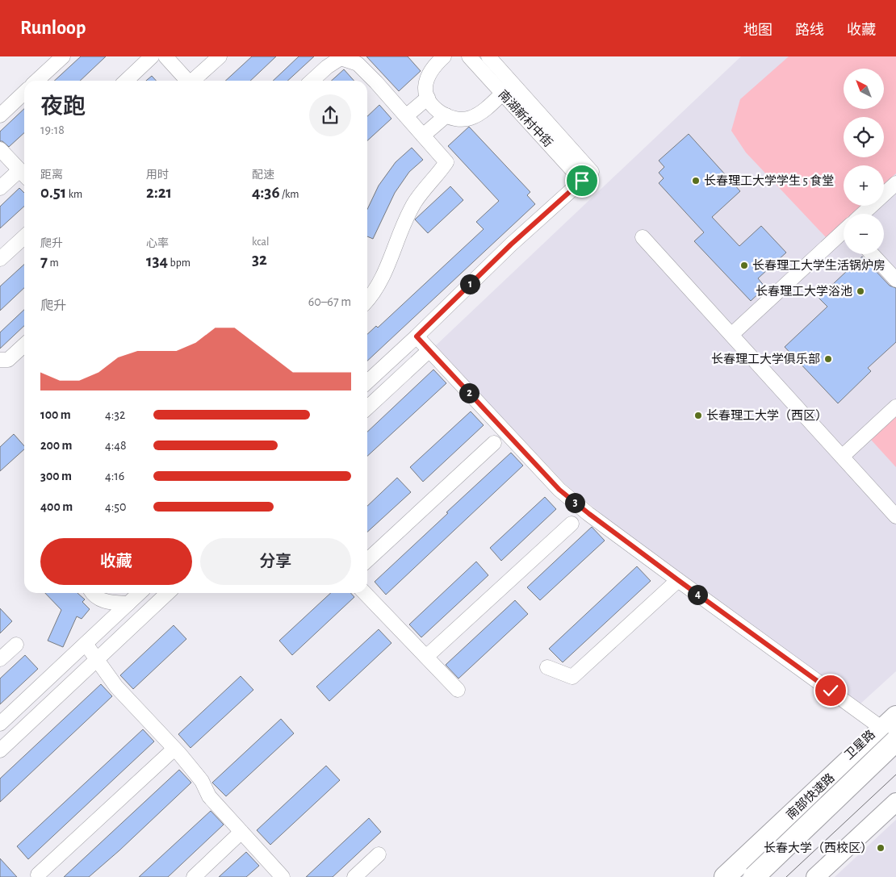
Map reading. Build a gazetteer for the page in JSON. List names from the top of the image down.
{
  "streets": {
    "highway": ["南部快速路"],
    "main road": ["卫星路"],
    "street": ["南湖新村中街"]
  },
  "crossings": [
    ["卫星路", "南部快速路"]
  ],
  "places": [
    "长春理工大学学生 5 食堂",
    "长春理工大学生活锅炉房",
    "长春理工大学浴池",
    "长春理工大学俱乐部",
    "长春理工大学（西区）",
    "长春大学（西校区）"
  ],
  "north": "top left",
  "page": {
    "header": "Runloop",
    "nav": ["地图", "路线", "收藏"],
    "map_buttons": ["+", "−"],
    "heading": ["夜跑", "19:18"],
    "stats": [
      ["距离", "0.51 km"],
      ["用时", "2:21"],
      ["配速", "4:36 /km"],
      ["爬升", "7 m"],
      ["心率", "134 bpm"],
      ["kcal", "32"]
    ],
    "pins": [
      "1",
      "2",
      "3",
      "4"
    ],
    "chart": ["爬升", "60–67 m"],
    "list": [
      {
        "name": "100 m",
        "note": "4:32"
      },
      {
        "name": "200 m",
        "note": "4:48"
      },
      {
        "name": "300 m",
        "note": "4:16"
      },
      {
        "name": "400 m",
        "note": "4:50"
      }
    ],
    "buttons": ["收藏", "分享"]
  }
}
